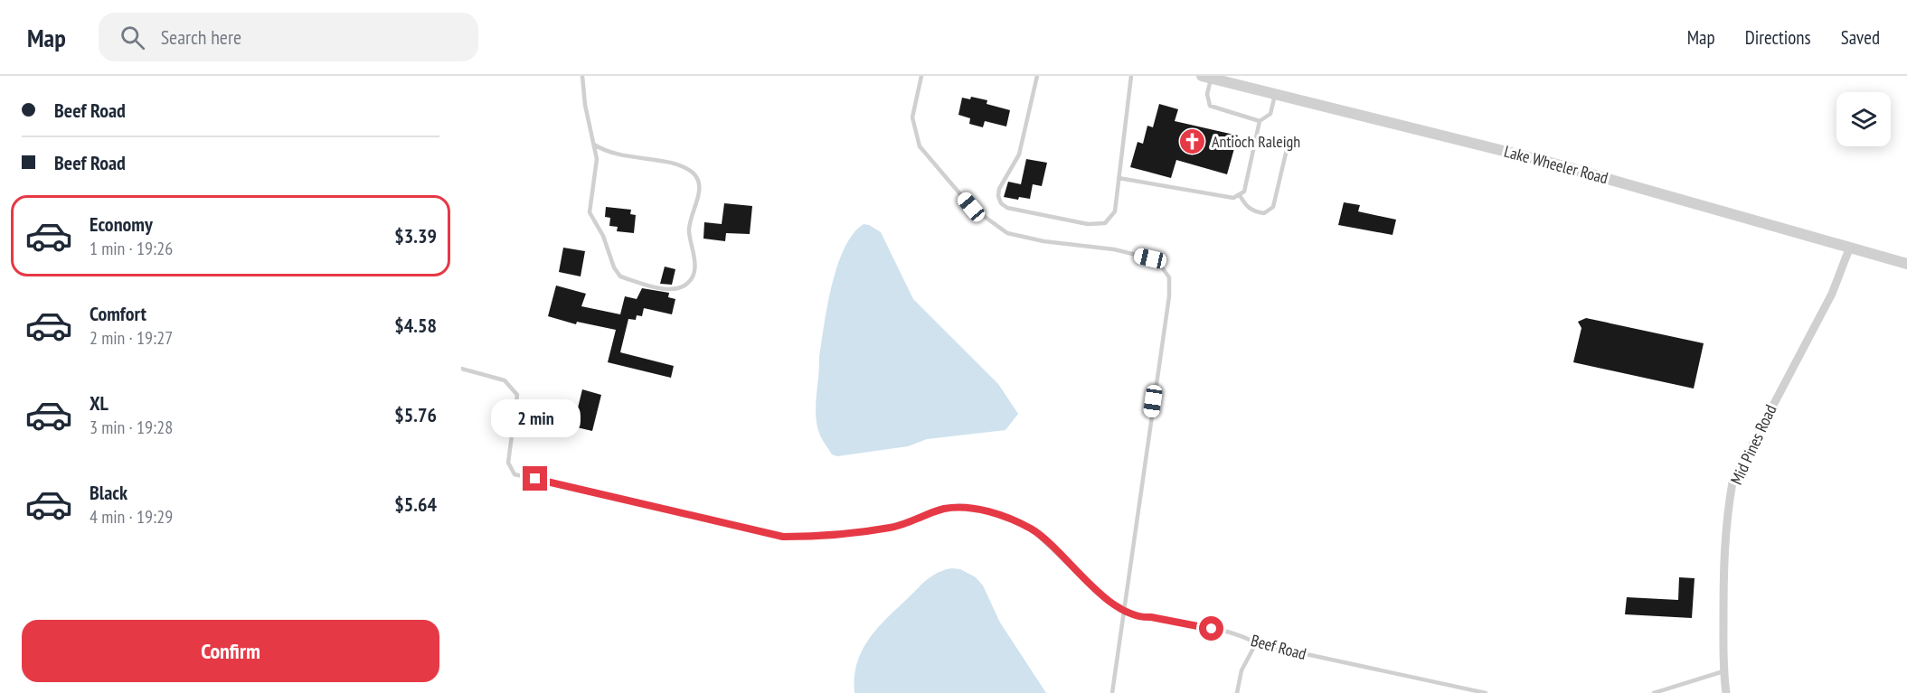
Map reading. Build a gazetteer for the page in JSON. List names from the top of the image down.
{
  "streets": {
    "street": ["Lake Wheeler Road", "Mid Pines Road"],
    "lane": ["Beef Road"]
  },
  "crossings": [
    ["Lake Wheeler Road", "Mid Pines Road"]
  ],
  "places": {
    "church": ["Antioch Raleigh"]
  },
  "page": {
    "header": "Map",
    "search": "Search here",
    "nav": ["Map", "Directions", "Saved"],
    "banner": ["Beef Road", "Beef Road"],
    "list": [
      {
        "name": "Economy",
        "note": "1 min · 19:26",
        "value": "$3.39"
      },
      {
        "name": "Comfort",
        "note": "2 min · 19:27",
        "value": "$4.58"
      },
      {
        "name": "XL",
        "note": "3 min · 19:28",
        "value": "$5.76"
      },
      {
        "name": "Black",
        "note": "4 min · 19:29",
        "value": "$5.64"
      }
    ],
    "bubble": "2 min",
    "buttons": "Confirm"
  }
}
